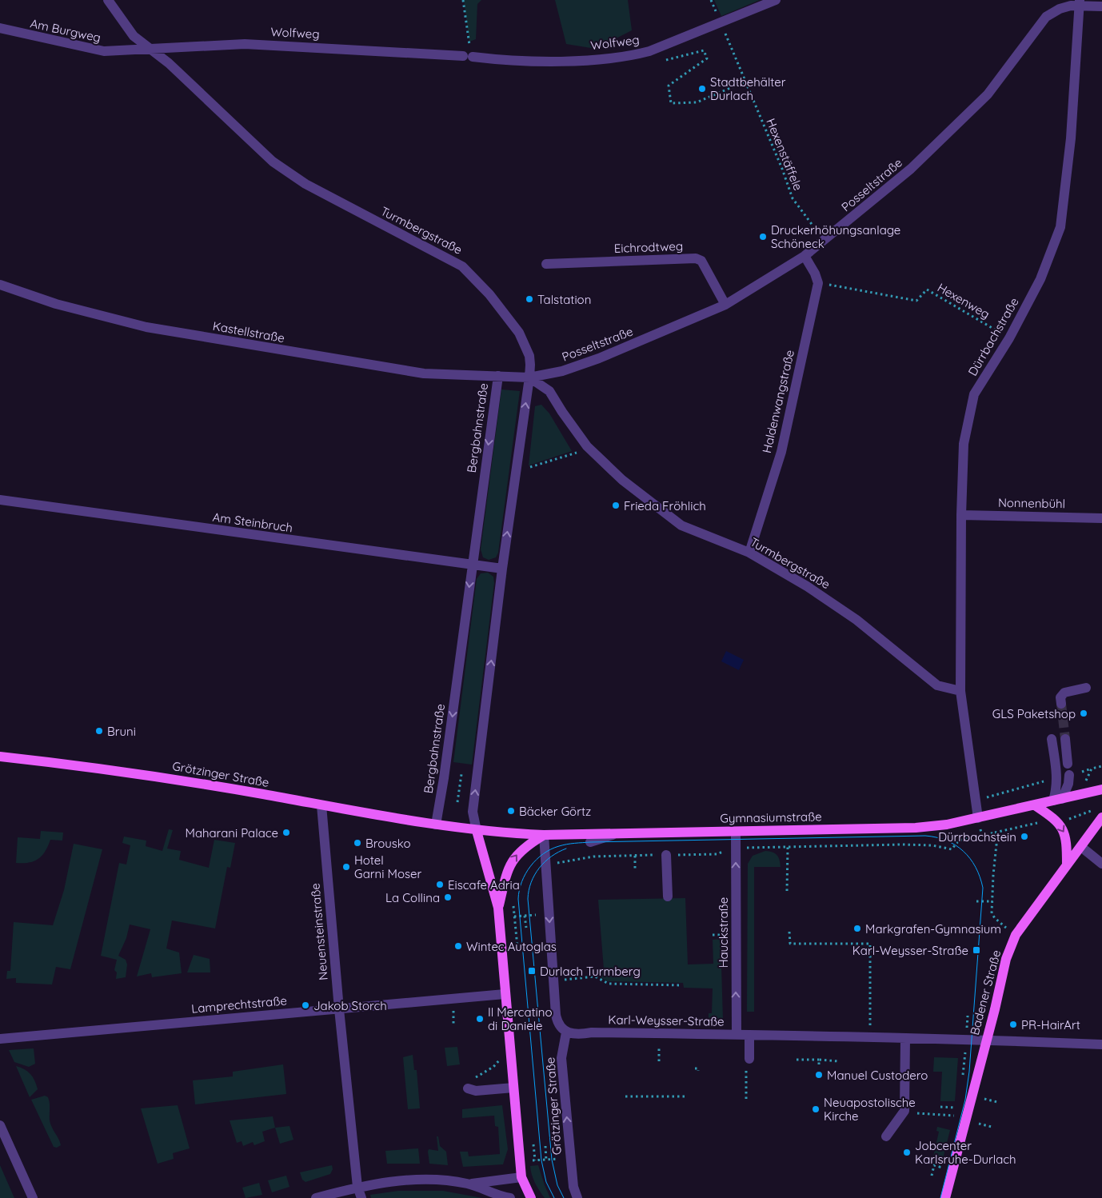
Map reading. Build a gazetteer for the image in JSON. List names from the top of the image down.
{
  "streets": {
    "main road": ["Grötzinger Straße", "Gymnasiumstraße", "Badener Straße"],
    "street": [
      "Am Burgweg",
      "Wolfweg",
      "Posseltstraße",
      "Turmbergstraße",
      "Eichrodtweg",
      "Kastellstraße",
      "Dürrbachstraße",
      "Haldenwangstraße",
      "Bergbahnstraße",
      "Nonnenbühl",
      "Am Steinbruch",
      "Neuensteinstraße",
      "Hauckstraße",
      "Lamprechtstraße",
      "Karl-Weysser-Straße"
    ],
    "path": ["Hexenstäffele", "Hexenweg"]
  },
  "crossings": [
    ["Am Burgweg", "Wolfweg"],
    ["Am Burgweg", "Turmbergstraße"],
    ["Wolfweg", "Hexenstäffele"],
    ["Wolfweg", "Turmbergstraße"],
    ["Hexenstäffele", "Posseltstraße"],
    ["Posseltstraße", "Turmbergstraße"],
    ["Posseltstraße", "Eichrodtweg"],
    ["Posseltstraße", "Dürrbachstraße"],
    ["Posseltstraße", "Haldenwangstraße"],
    ["Posseltstraße", "Bergbahnstraße"],
    ["Turmbergstraße", "Dürrbachstraße"],
    ["Turmbergstraße", "Haldenwangstraße"],
    ["Turmbergstraße", "Bergbahnstraße"],
    ["Hexenweg", "Dürrbachstraße"],
    ["Kastellstraße", "Bergbahnstraße"],
    ["Dürrbachstraße", "Nonnenbühl"],
    ["Bergbahnstraße", "Am Steinbruch"],
    ["Bergbahnstraße", "Grötzinger Straße"],
    ["Bergbahnstraße", "Gymnasiumstraße"],
    ["Grötzinger Straße", "Gymnasiumstraße"],
    ["Grötzinger Straße", "Neuensteinstraße"],
    ["Grötzinger Straße", "Karl-Weysser-Straße"],
    ["Gymnasiumstraße", "Hauckstraße"],
    ["Neuensteinstraße", "Lamprechtstraße"],
    ["Hauckstraße", "Karl-Weysser-Straße"],
    ["Badener Straße", "Karl-Weysser-Straße"]
  ],
  "one_way": ["Hauckstraße"],
  "places": {
    "other": [
      "Stadtbehälter Durlach",
      "Druckerhöhungsanlage Schöneck",
      "Talstation",
      "Frieda Fröhlich",
      "GLS Paketshop",
      "Bruni",
      "Bäcker Görtz",
      "Maharani Palace",
      "Dürrbachstein",
      "Brousko",
      "Hotel Garni Moser",
      "Eiscafe Adria",
      "La Collina",
      "Markgrafen-Gymnasium",
      "Wintec Autoglas",
      "Jakob Storch",
      "Il Mercatino di Daniele",
      "PR-HairArt",
      "Manuel Custodero",
      "Neuapostolische Kirche",
      "Jobcenter Karlsruhe-Durlach"
    ],
    "transit": ["Karl-Weysser-Straße", "Durlach Turmberg"]
  }
}
